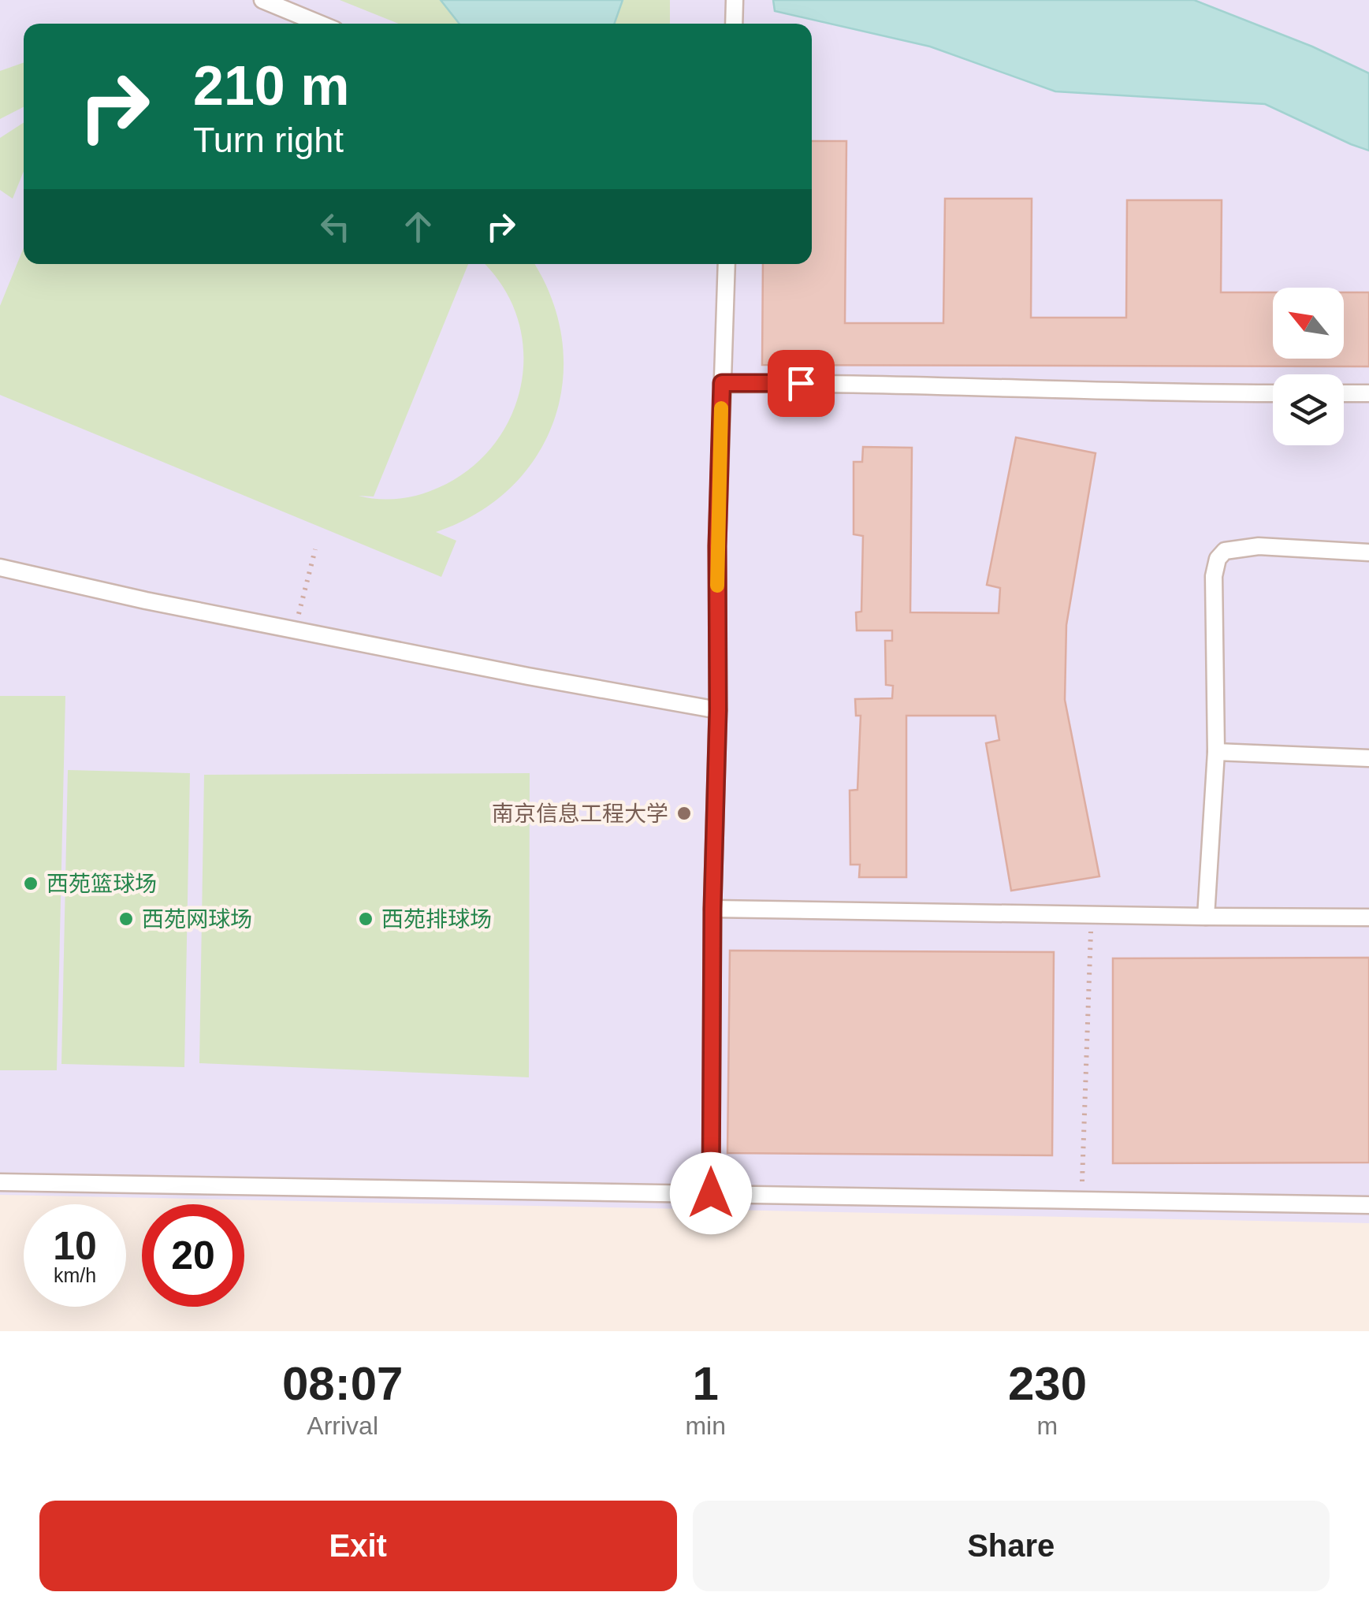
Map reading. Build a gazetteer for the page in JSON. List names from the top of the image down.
{
  "places": [
    "南京信息工程大学",
    "西苑篮球场",
    "西苑网球场",
    "西苑排球场"
  ],
  "north": "top left",
  "page": {
    "turn": ["210 m", "Turn right"],
    "speed": "10 km/h",
    "limit": "20",
    "eta": [
      "08:07",
      "Arrival",
      "1",
      "min",
      "230",
      "m"
    ],
    "buttons": ["Exit", "Share"]
  }
}
